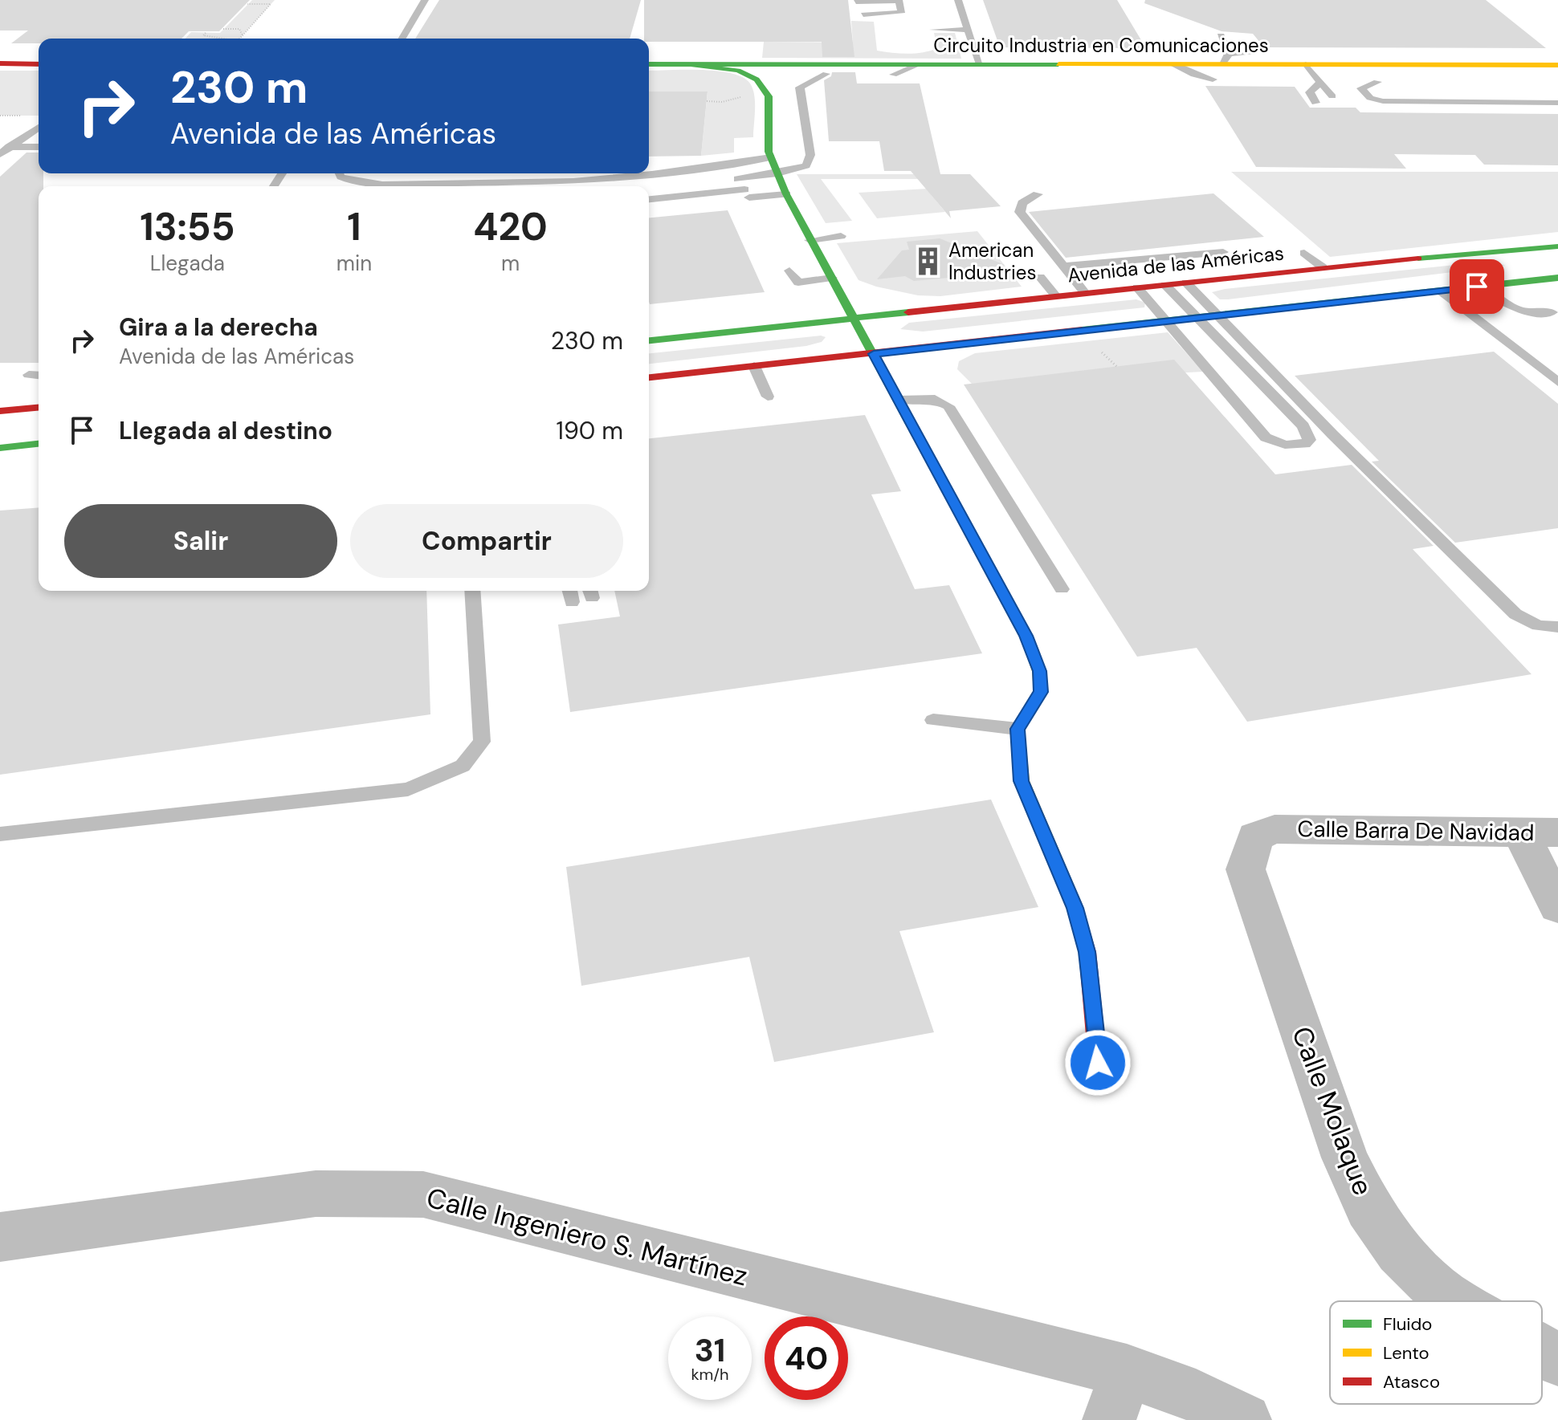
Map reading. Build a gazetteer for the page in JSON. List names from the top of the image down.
{
  "streets": {
    "street": [
      "Circuito Industria en Comunicaciones",
      "Avenida de las Américas",
      "Calle Barra De Navidad",
      "Calle Molaque",
      "Calle Ingeniero S. Martínez"
    ]
  },
  "crossings": [
    ["Calle Barra De Navidad", "Calle Molaque"]
  ],
  "places": {
    "building": ["American Industries"]
  },
  "legend": ["Fluido", "Lento", "Atasco"],
  "page": {
    "turn": ["230 m", "Avenida de las Américas"],
    "eta": [
      "13:55",
      "Llegada",
      "1",
      "min",
      "420",
      "m"
    ],
    "list": [
      {
        "name": "Gira a la derecha",
        "note": "Avenida de las Américas",
        "value": "230 m"
      },
      {
        "name": "Llegada al destino",
        "value": "190 m"
      }
    ],
    "buttons": ["Salir", "Compartir"],
    "speed": "31 km/h",
    "limit": "40"
  }
}
